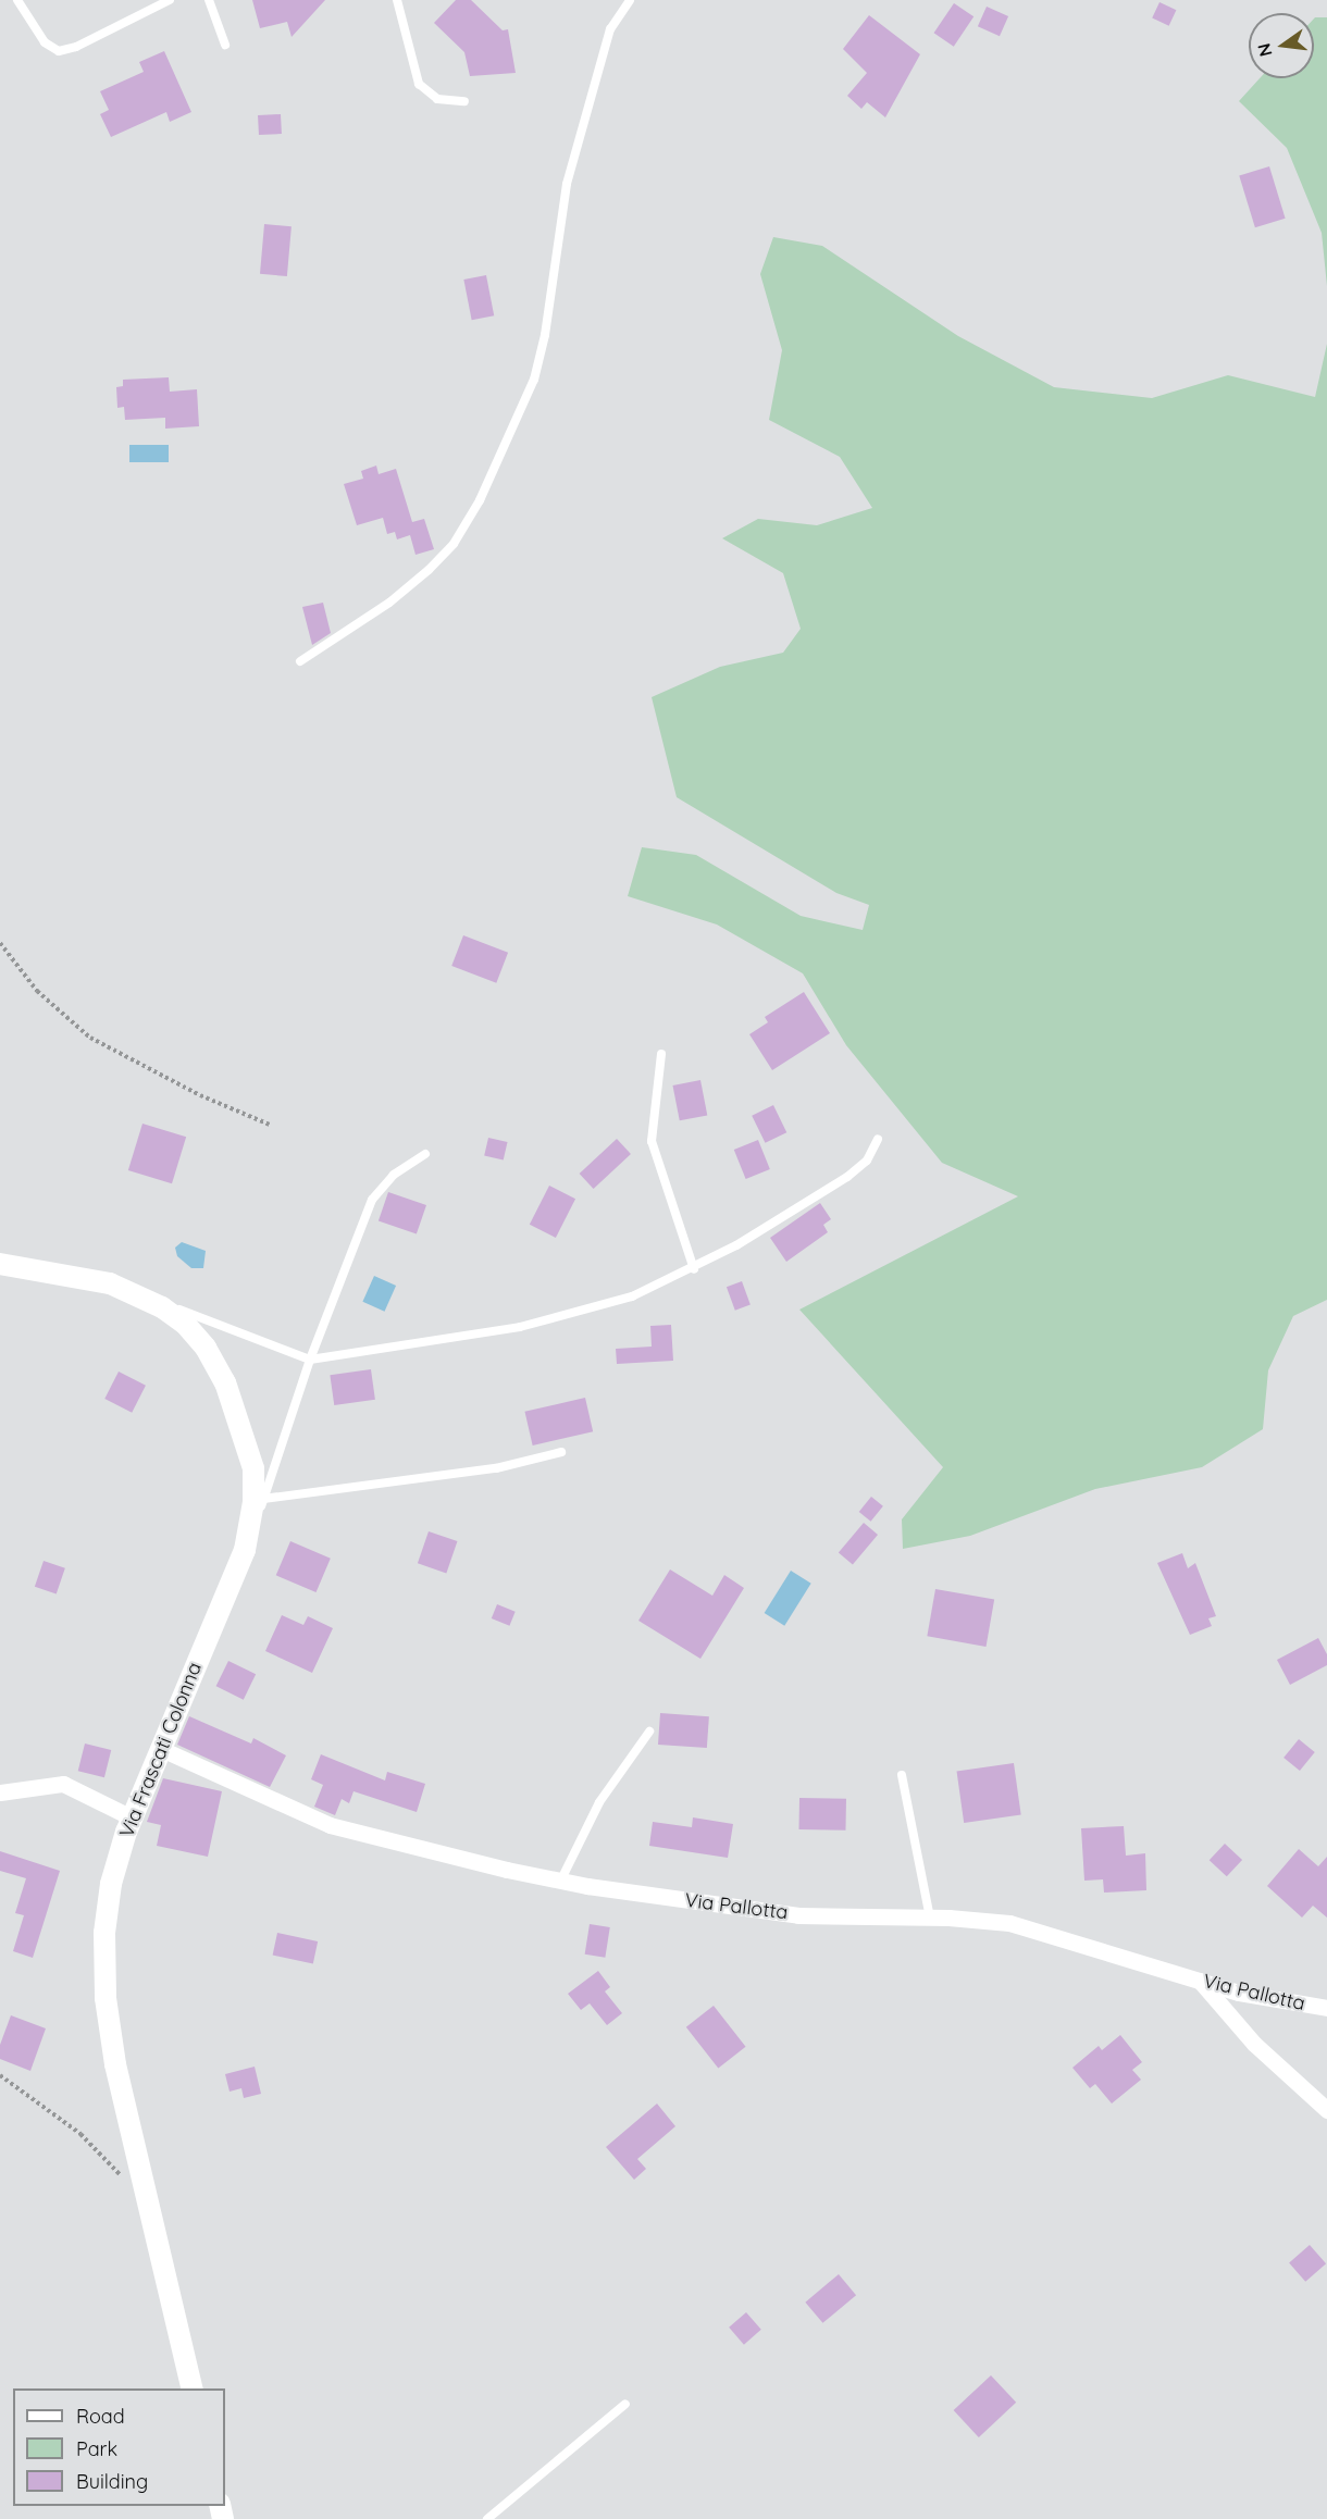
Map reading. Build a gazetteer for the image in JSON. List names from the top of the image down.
{
  "streets": {
    "street": ["Via Frascati Colonna", "Via Pallotta"]
  },
  "crossings": [
    ["Via Frascati Colonna", "Via Pallotta"]
  ],
  "legend": ["Road", "Park", "Building"],
  "north": "left"
}
